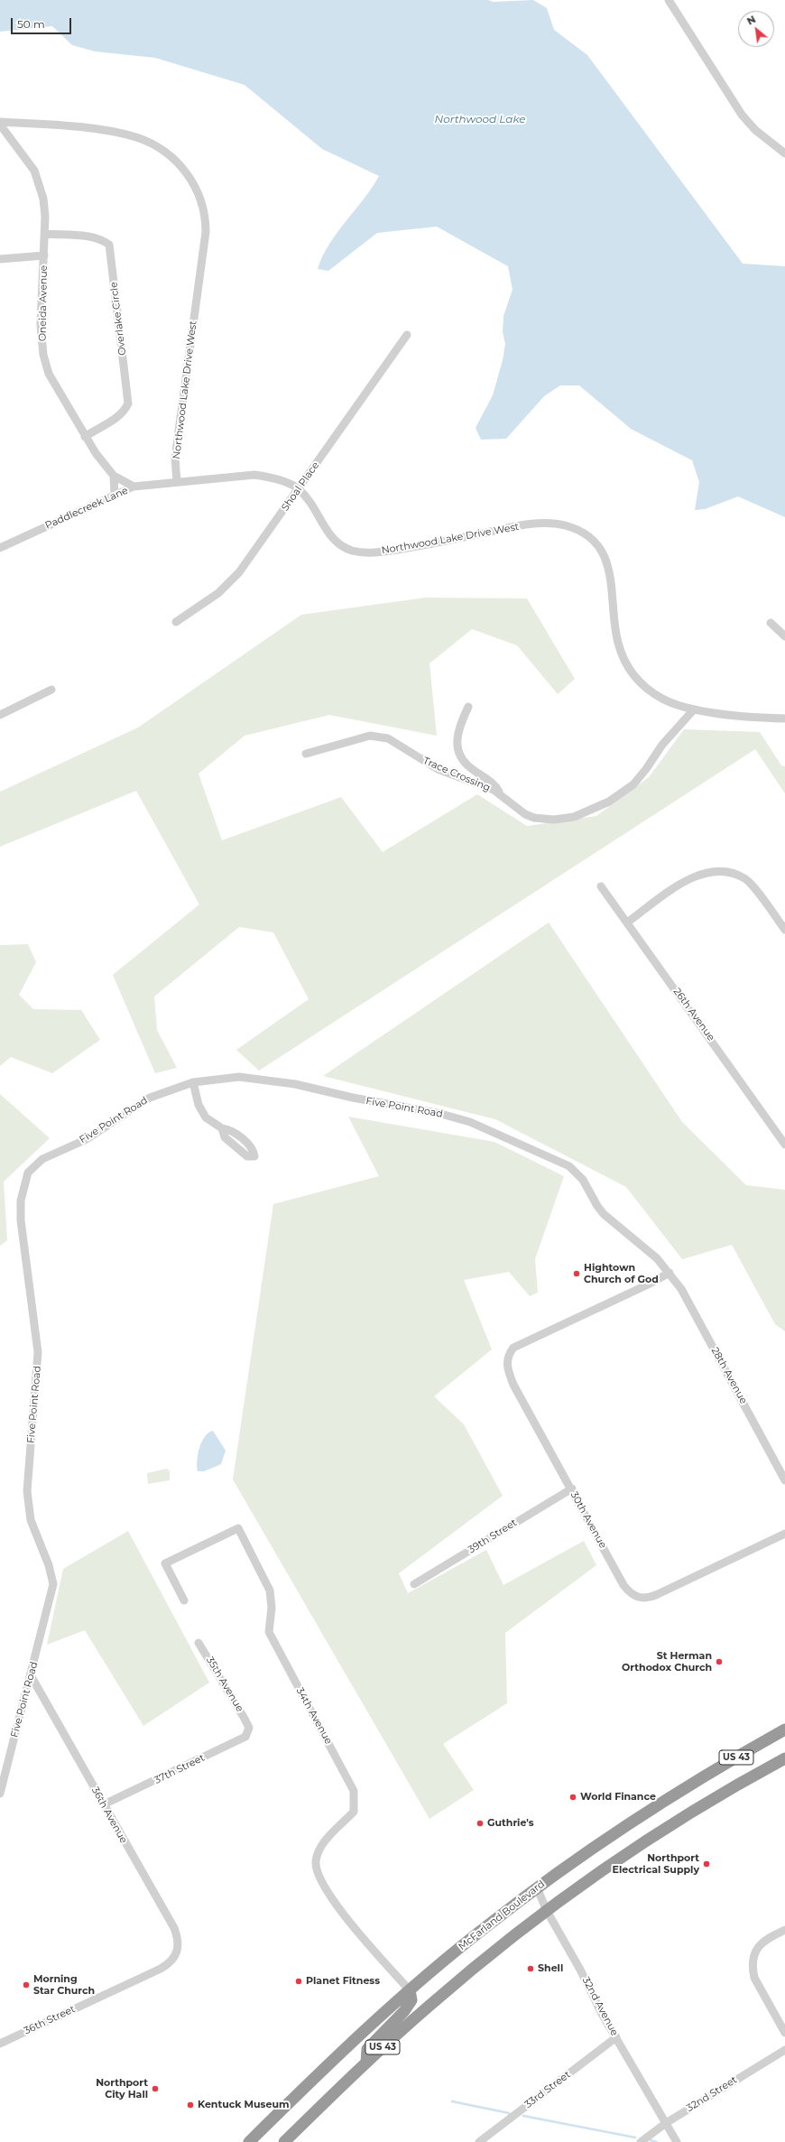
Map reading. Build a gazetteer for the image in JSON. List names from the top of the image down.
{
  "streets": {
    "highway": ["US 43", "McFarland Boulevard"],
    "street": [
      "Oneida Avenue",
      "Overlake Circle",
      "Northwood Lake Drive West",
      "Shoal Place",
      "Paddlecreek Lane",
      "Trace Crossing",
      "26th Avenue",
      "Five Point Road",
      "28th Avenue",
      "30th Avenue",
      "39th Street",
      "35th Avenue",
      "34th Avenue",
      "37th Street",
      "36th Avenue",
      "32nd Avenue",
      "36th Street",
      "33rd Street",
      "32nd Street"
    ]
  },
  "crossings": [
    ["Oneida Avenue", "Overlake Circle"],
    ["Oneida Avenue", "Northwood Lake Drive West"],
    ["Oneida Avenue", "Paddlecreek Lane"],
    ["Northwood Lake Drive West", "Shoal Place"],
    ["Northwood Lake Drive West", "Paddlecreek Lane"],
    ["Northwood Lake Drive West", "Trace Crossing"],
    ["Five Point Road", "28th Avenue"],
    ["Five Point Road", "30th Avenue"],
    ["Five Point Road", "36th Avenue"],
    ["28th Avenue", "30th Avenue"],
    ["30th Avenue", "39th Street"],
    ["35th Avenue", "37th Street"],
    ["34th Avenue", "McFarland Boulevard"],
    ["US 43", "32nd Avenue"],
    ["37th Street", "36th Avenue"],
    ["36th Avenue", "36th Street"],
    ["McFarland Boulevard", "32nd Avenue"],
    ["32nd Avenue", "33rd Street"],
    ["32nd Avenue", "32nd Street"]
  ],
  "water": ["Northwood Lake"],
  "places": [
    "Hightown Church of God",
    "St Herman Orthodox Church",
    "World Finance",
    "Guthrie's",
    "Northport Electrical Supply",
    "Shell",
    "Planet Fitness",
    "Morning Star Church",
    "Northport City Hall",
    "Kentuck Museum"
  ],
  "scale_bar": "50 m",
  "north": "top left"
}
